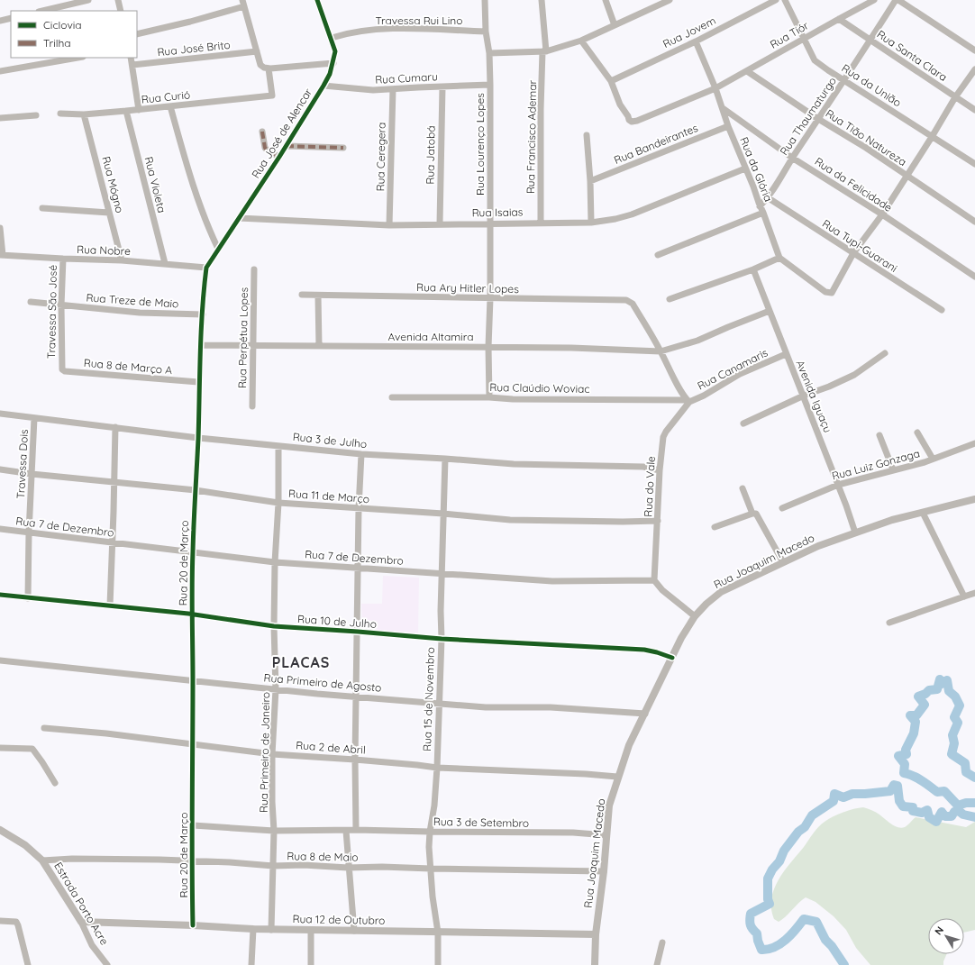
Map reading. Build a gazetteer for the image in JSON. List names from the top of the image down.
{
  "streets": {
    "street": [
      "Travessa Rui Lino",
      "Rua Jovem",
      "Rua Tiór",
      "Rua José Brito",
      "Rua Santa Clara",
      "Rua Cumaru",
      "Rua da União",
      "Rua Curió",
      "Rua Thaumaturgo",
      "Rua José de Alencar",
      "Rua Francisco Ademar",
      "Rua Tião Natureza",
      "Rua Lourenço Lopes",
      "Rua Bandeirantes",
      "Rua Jatobá",
      "Rua Ceregera",
      "Rua da Glória",
      "Rua Mógno",
      "Rua Violeta",
      "Rua da Felicidade",
      "Rua Isaias",
      "Rua Tupi-Guarani",
      "Rua Nobre",
      "Rua Ary Hitler Lopes",
      "Rua Treze de Maio",
      "Travessa São José",
      "Avenida Altamira",
      "Rua Perpétua Lopes",
      "Rua 8 de Março A",
      "Rua Canamaris",
      "Rua Claúdio Woviac",
      "Avenida Iguaçu",
      "Rua 3 de Julho",
      "Travessa Dois",
      "Rua Luiz Gonzaga",
      "Rua do Vale",
      "Rua 11 de Março",
      "Rua 7 de Dezembro",
      "Rua Joaquim Macedo",
      "Rua 20 de Março",
      "Rua 10 de Julho",
      "Rua Primeiro de Agosto",
      "Rua 15 de Novembro",
      "Rua 2 de Abril",
      "Rua Primeiro de Janeiro",
      "Rua 3 de Setembro",
      "Rua 8 de Maio",
      "Estrada Porto Acre",
      "Rua 12 de Outubro"
    ]
  },
  "crossings": [
    ["Travessa Rui Lino", "Rua José de Alencar"],
    ["Travessa Rui Lino", "Rua Lourenço Lopes"],
    ["Rua Jovem", "Rua Tiór"],
    ["Rua Jovem", "Rua da Glória"],
    ["Rua Tiór", "Rua Santa Clara"],
    ["Rua Tiór", "Rua da União"],
    ["Rua Tiór", "Rua Tião Natureza"],
    ["Rua Tiór", "Rua da Glória"],
    ["Rua Santa Clara", "Rua Thaumaturgo"],
    ["Rua Cumaru", "Rua José de Alencar"],
    ["Rua Cumaru", "Rua Lourenço Lopes"],
    ["Rua Cumaru", "Rua Jatobá"],
    ["Rua Cumaru", "Rua Ceregera"],
    ["Rua da União", "Rua Thaumaturgo"],
    ["Rua Curió", "Rua Mógno"],
    ["Rua Curió", "Rua Violeta"],
    ["Rua Thaumaturgo", "Rua Tião Natureza"],
    ["Rua Thaumaturgo", "Rua da Glória"],
    ["Rua Thaumaturgo", "Rua da Felicidade"],
    ["Rua Thaumaturgo", "Rua Tupi-Guarani"],
    ["Rua José de Alencar", "Rua Isaias"],
    ["Rua José de Alencar", "Rua Nobre"],
    ["Rua José de Alencar", "Rua 20 de Março"],
    ["Rua Francisco Ademar", "Rua Isaias"],
    ["Rua Lourenço Lopes", "Rua Isaias"],
    ["Rua Lourenço Lopes", "Rua Ary Hitler Lopes"],
    ["Rua Lourenço Lopes", "Avenida Altamira"],
    ["Rua Lourenço Lopes", "Rua Claúdio Woviac"],
    ["Rua Bandeirantes", "Rua da Glória"],
    ["Rua Jatobá", "Rua Isaias"],
    ["Rua Ceregera", "Rua Isaias"],
    ["Rua da Glória", "Rua da Felicidade"],
    ["Rua da Glória", "Rua Isaias"],
    ["Rua Mógno", "Rua Nobre"],
    ["Rua Violeta", "Rua Nobre"],
    ["Rua Nobre", "Travessa São José"],
    ["Rua Nobre", "Rua 20 de Março"],
    ["Rua Ary Hitler Lopes", "Avenida Altamira"],
    ["Rua Treze de Maio", "Travessa São José"],
    ["Rua Treze de Maio", "Rua 20 de Março"],
    ["Travessa São José", "Rua 8 de Março A"],
    ["Avenida Altamira", "Rua Perpétua Lopes"],
    ["Avenida Altamira", "Avenida Iguaçu"],
    ["Avenida Altamira", "Rua 20 de Março"],
    ["Rua 8 de Março A", "Rua 20 de Março"],
    ["Rua Canamaris", "Rua Claúdio Woviac"],
    ["Rua Canamaris", "Avenida Iguaçu"],
    ["Rua Canamaris", "Rua do Vale"],
    ["Rua Claúdio Woviac", "Rua do Vale"],
    ["Avenida Iguaçu", "Rua Luiz Gonzaga"],
    ["Avenida Iguaçu", "Rua Joaquim Macedo"],
    ["Rua 3 de Julho", "Travessa Dois"],
    ["Rua 3 de Julho", "Rua do Vale"],
    ["Rua 3 de Julho", "Rua 20 de Março"],
    ["Rua 3 de Julho", "Rua 15 de Novembro"],
    ["Rua 3 de Julho", "Rua Primeiro de Janeiro"],
    ["Travessa Dois", "Rua 11 de Março"],
    ["Travessa Dois", "Rua 7 de Dezembro"],
    ["Travessa Dois", "Rua 10 de Julho"],
    ["Rua do Vale", "Rua 11 de Março"],
    ["Rua do Vale", "Rua 7 de Dezembro"],
    ["Rua 11 de Março", "Rua 20 de Março"],
    ["Rua 11 de Março", "Rua 15 de Novembro"],
    ["Rua 11 de Março", "Rua Primeiro de Janeiro"],
    ["Rua 7 de Dezembro", "Rua 20 de Março"],
    ["Rua 7 de Dezembro", "Rua 15 de Novembro"],
    ["Rua 7 de Dezembro", "Rua Primeiro de Janeiro"],
    ["Rua Joaquim Macedo", "Rua 10 de Julho"],
    ["Rua Joaquim Macedo", "Rua Primeiro de Agosto"],
    ["Rua Joaquim Macedo", "Rua 2 de Abril"],
    ["Rua Joaquim Macedo", "Rua 3 de Setembro"],
    ["Rua Joaquim Macedo", "Rua 8 de Maio"],
    ["Rua Joaquim Macedo", "Rua 12 de Outubro"],
    ["Rua 20 de Março", "Rua 10 de Julho"],
    ["Rua 20 de Março", "Rua Primeiro de Agosto"],
    ["Rua 20 de Março", "Rua 2 de Abril"],
    ["Rua 20 de Março", "Rua 3 de Setembro"],
    ["Rua 20 de Março", "Rua 8 de Maio"],
    ["Rua 20 de Março", "Rua 12 de Outubro"],
    ["Rua 10 de Julho", "Rua 15 de Novembro"],
    ["Rua 10 de Julho", "Rua Primeiro de Janeiro"],
    ["Rua Primeiro de Agosto", "Rua 15 de Novembro"],
    ["Rua Primeiro de Agosto", "Rua Primeiro de Janeiro"],
    ["Rua 15 de Novembro", "Rua 2 de Abril"],
    ["Rua 15 de Novembro", "Rua 3 de Setembro"],
    ["Rua 15 de Novembro", "Rua 8 de Maio"],
    ["Rua 15 de Novembro", "Rua 12 de Outubro"],
    ["Rua 2 de Abril", "Rua Primeiro de Janeiro"],
    ["Rua Primeiro de Janeiro", "Rua 3 de Setembro"],
    ["Rua Primeiro de Janeiro", "Rua 8 de Maio"],
    ["Rua Primeiro de Janeiro", "Rua 12 de Outubro"],
    ["Rua 8 de Maio", "Estrada Porto Acre"],
    ["Estrada Porto Acre", "Rua 12 de Outubro"]
  ],
  "districts": ["PLACAS"],
  "legend": ["Ciclovia", "Trilha"],
  "north": "top left"
}
